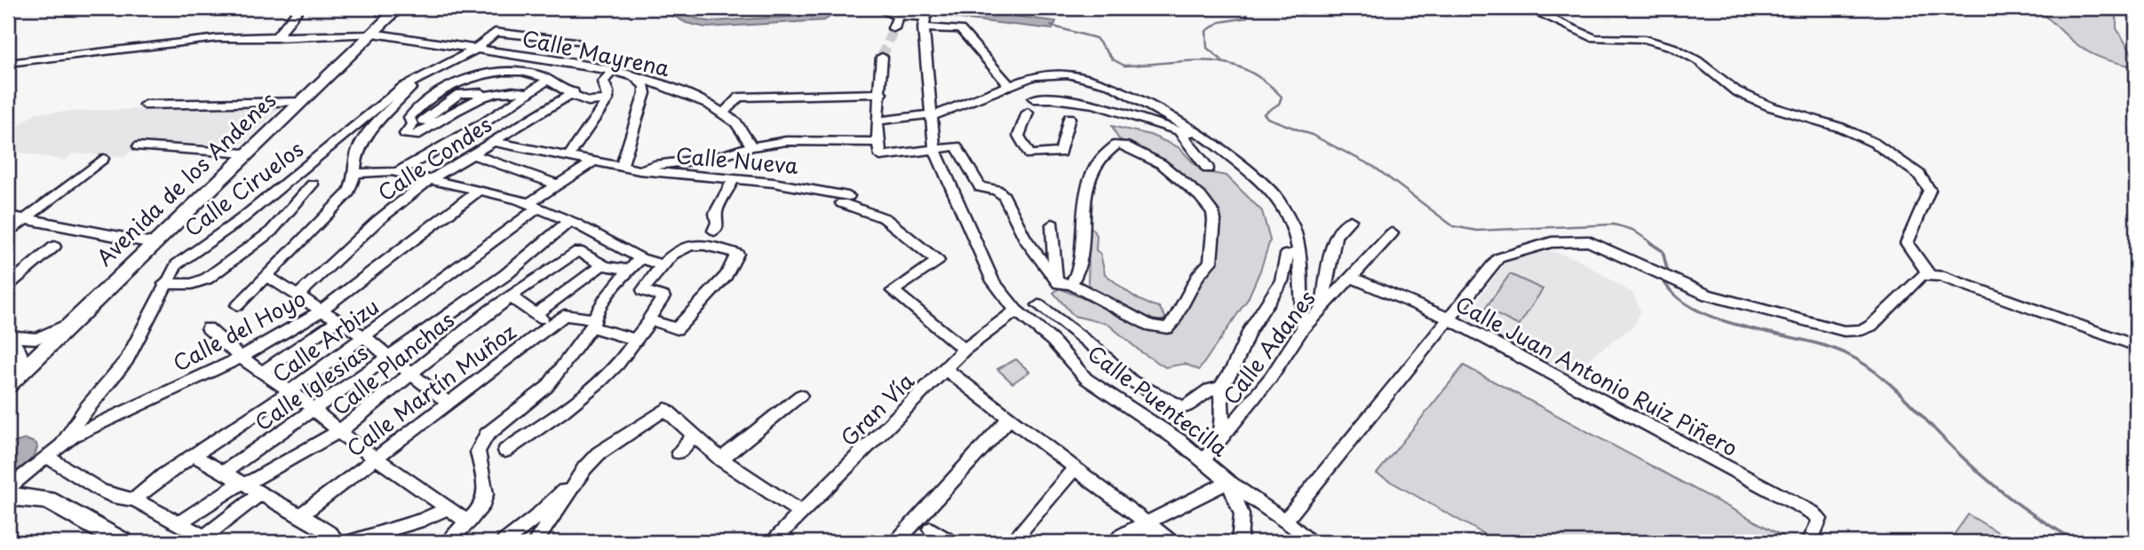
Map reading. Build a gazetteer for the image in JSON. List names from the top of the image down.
{
  "streets": {
    "main road": ["Avenida de los Andenes"],
    "street": [
      "Calle Mayrena",
      "Calle Condes",
      "Calle Nueva",
      "Calle Ciruelos",
      "Calle del Hoyo",
      "Calle Arbizu",
      "Calle Adanes",
      "Calle Planchas",
      "Calle Juan Antonio Ruiz Piñero",
      "Calle Iglesias",
      "Calle Martín Muñoz",
      "Calle Puentecilla",
      "Gran Vía"
    ]
  },
  "crossings": [
    ["Calle Mayrena", "Avenida de los Andenes"],
    ["Calle Mayrena", "Calle Ciruelos"],
    ["Calle Condes", "Calle Nueva"],
    ["Calle Nueva", "Calle Arbizu"],
    ["Calle Nueva", "Gran Vía"],
    ["Calle Ciruelos", "Calle del Hoyo"],
    ["Calle Adanes", "Calle Juan Antonio Ruiz Piñero"],
    ["Calle Adanes", "Calle Puentecilla"],
    ["Calle Puentecilla", "Gran Vía"]
  ]
}
